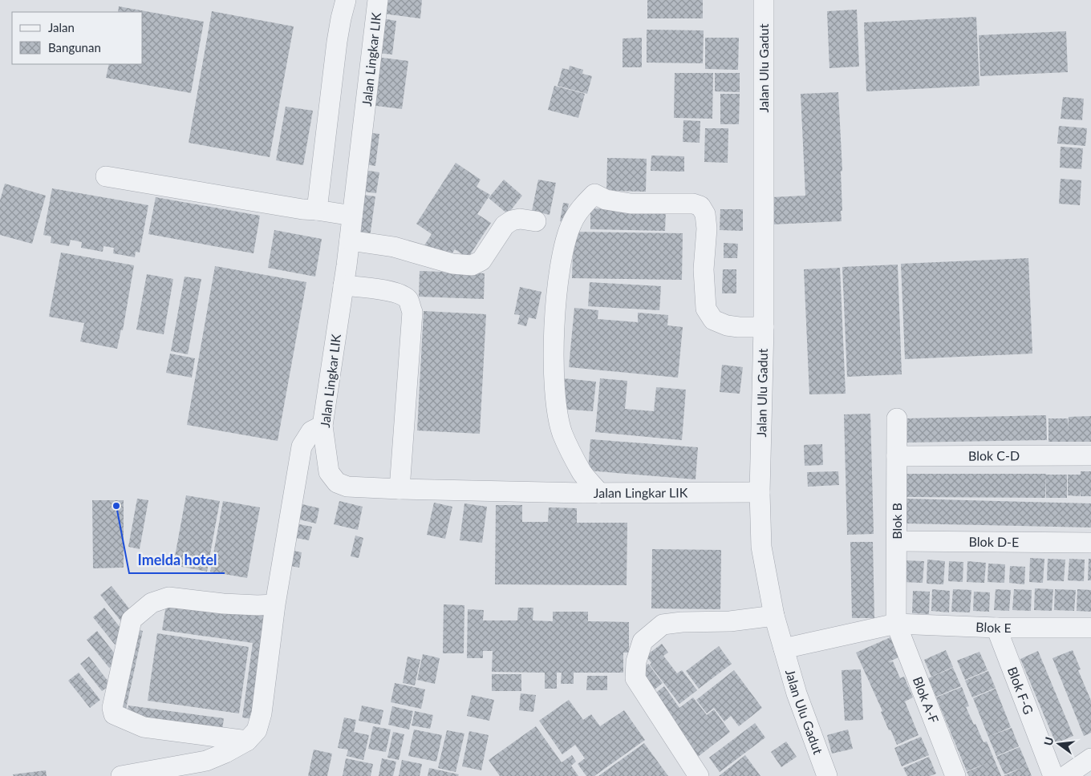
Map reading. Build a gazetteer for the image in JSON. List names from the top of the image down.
{
  "streets": {
    "street": [
      "Jalan Lingkar LIK",
      "Jalan Ulu Gadut",
      "Blok C-D",
      "Blok B",
      "Blok D-E",
      "Blok E",
      "Blok F-G",
      "Blok A-F"
    ]
  },
  "crossings": [
    ["Jalan Lingkar LIK", "Jalan Ulu Gadut"],
    ["Jalan Ulu Gadut", "Blok E"],
    ["Blok C-D", "Blok B"],
    ["Blok B", "Blok D-E"],
    ["Blok B", "Blok E"],
    ["Blok B", "Blok A-F"],
    ["Blok E", "Blok F-G"],
    ["Blok E", "Blok A-F"]
  ],
  "places": ["Imelda hotel"],
  "legend": ["Jalan", "Bangunan"],
  "north": "left"
}
